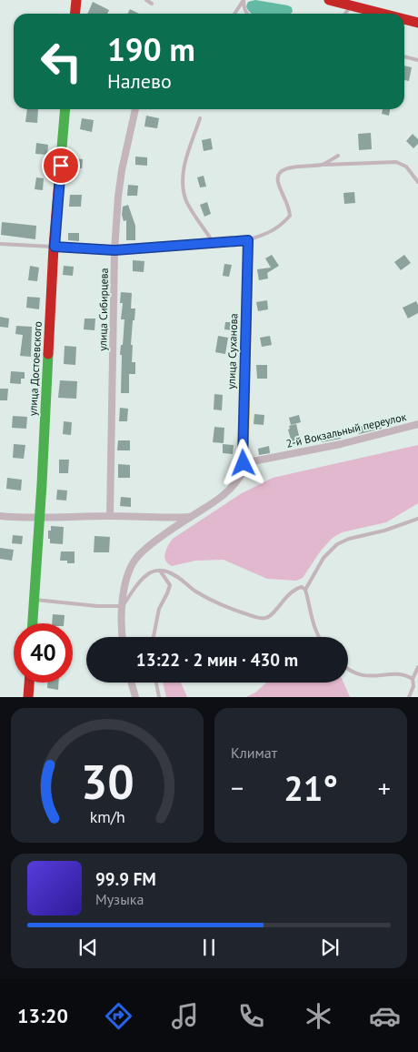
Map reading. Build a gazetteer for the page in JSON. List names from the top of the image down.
{
  "streets": {
    "main road": ["улица Суханова", "улица Достоевского"],
    "street": ["улица Сибирцева", "2-й Вокзальный переулок"]
  },
  "crossings": [
    ["улица Суханова", "2-й Вокзальный переулок"]
  ],
  "page": {
    "turn": ["190 m", "Налево"],
    "limit": "40",
    "trip": "13:22 · 2 мин · 430 m",
    "tile": "Климат",
    "heat": ["−", "21°", "+"],
    "song": ["99.9 FM", "Музыка"],
    "tabs": "13:20",
    "gauge": ["30", "km/h"]
  }
}
